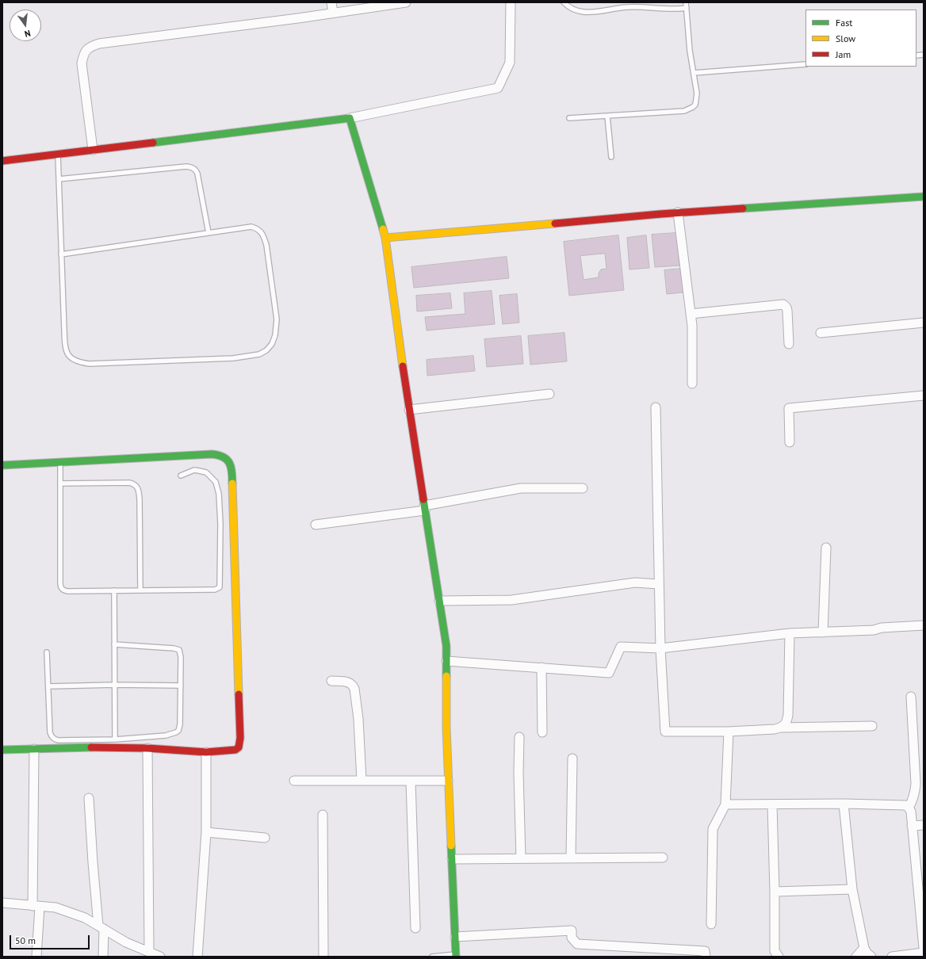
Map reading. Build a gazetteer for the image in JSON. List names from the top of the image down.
{
  "legend": ["Fast", "Slow", "Jam"],
  "scale_bar": "50 m",
  "north": "bottom"
}
